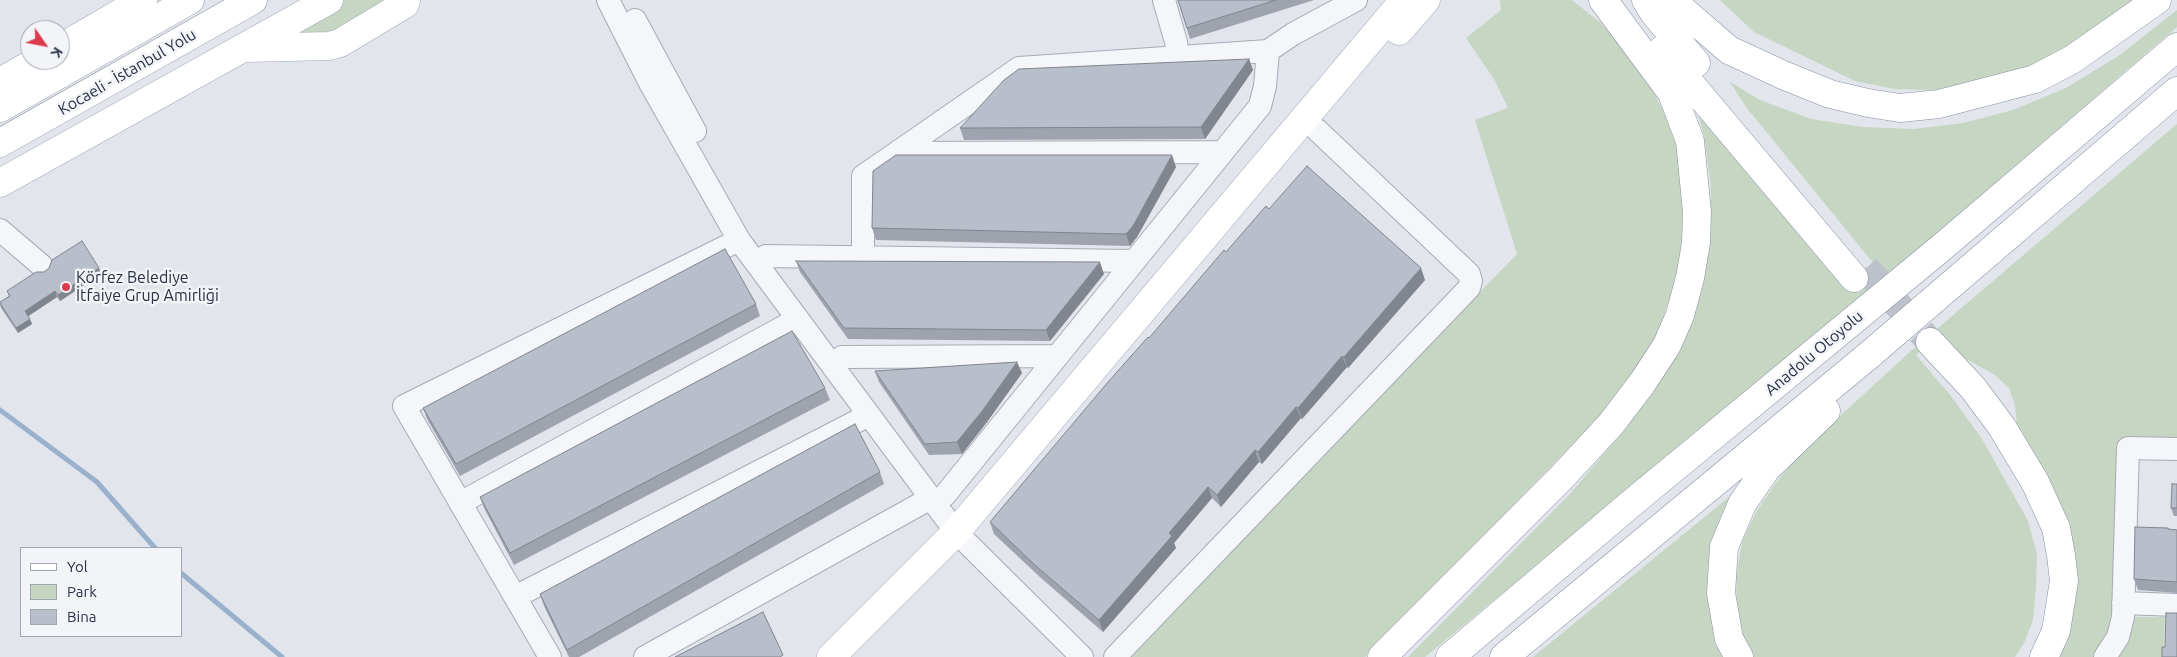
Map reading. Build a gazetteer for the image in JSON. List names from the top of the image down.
{
  "streets": {
    "main road": ["Kocaeli - İstanbul Yolu", "Anadolu Otoyolu"]
  },
  "places": ["Körfez Belediye İtfaiye Grup Amirliği"],
  "legend": ["Yol", "Park", "Bina"],
  "north": "bottom right"
}
